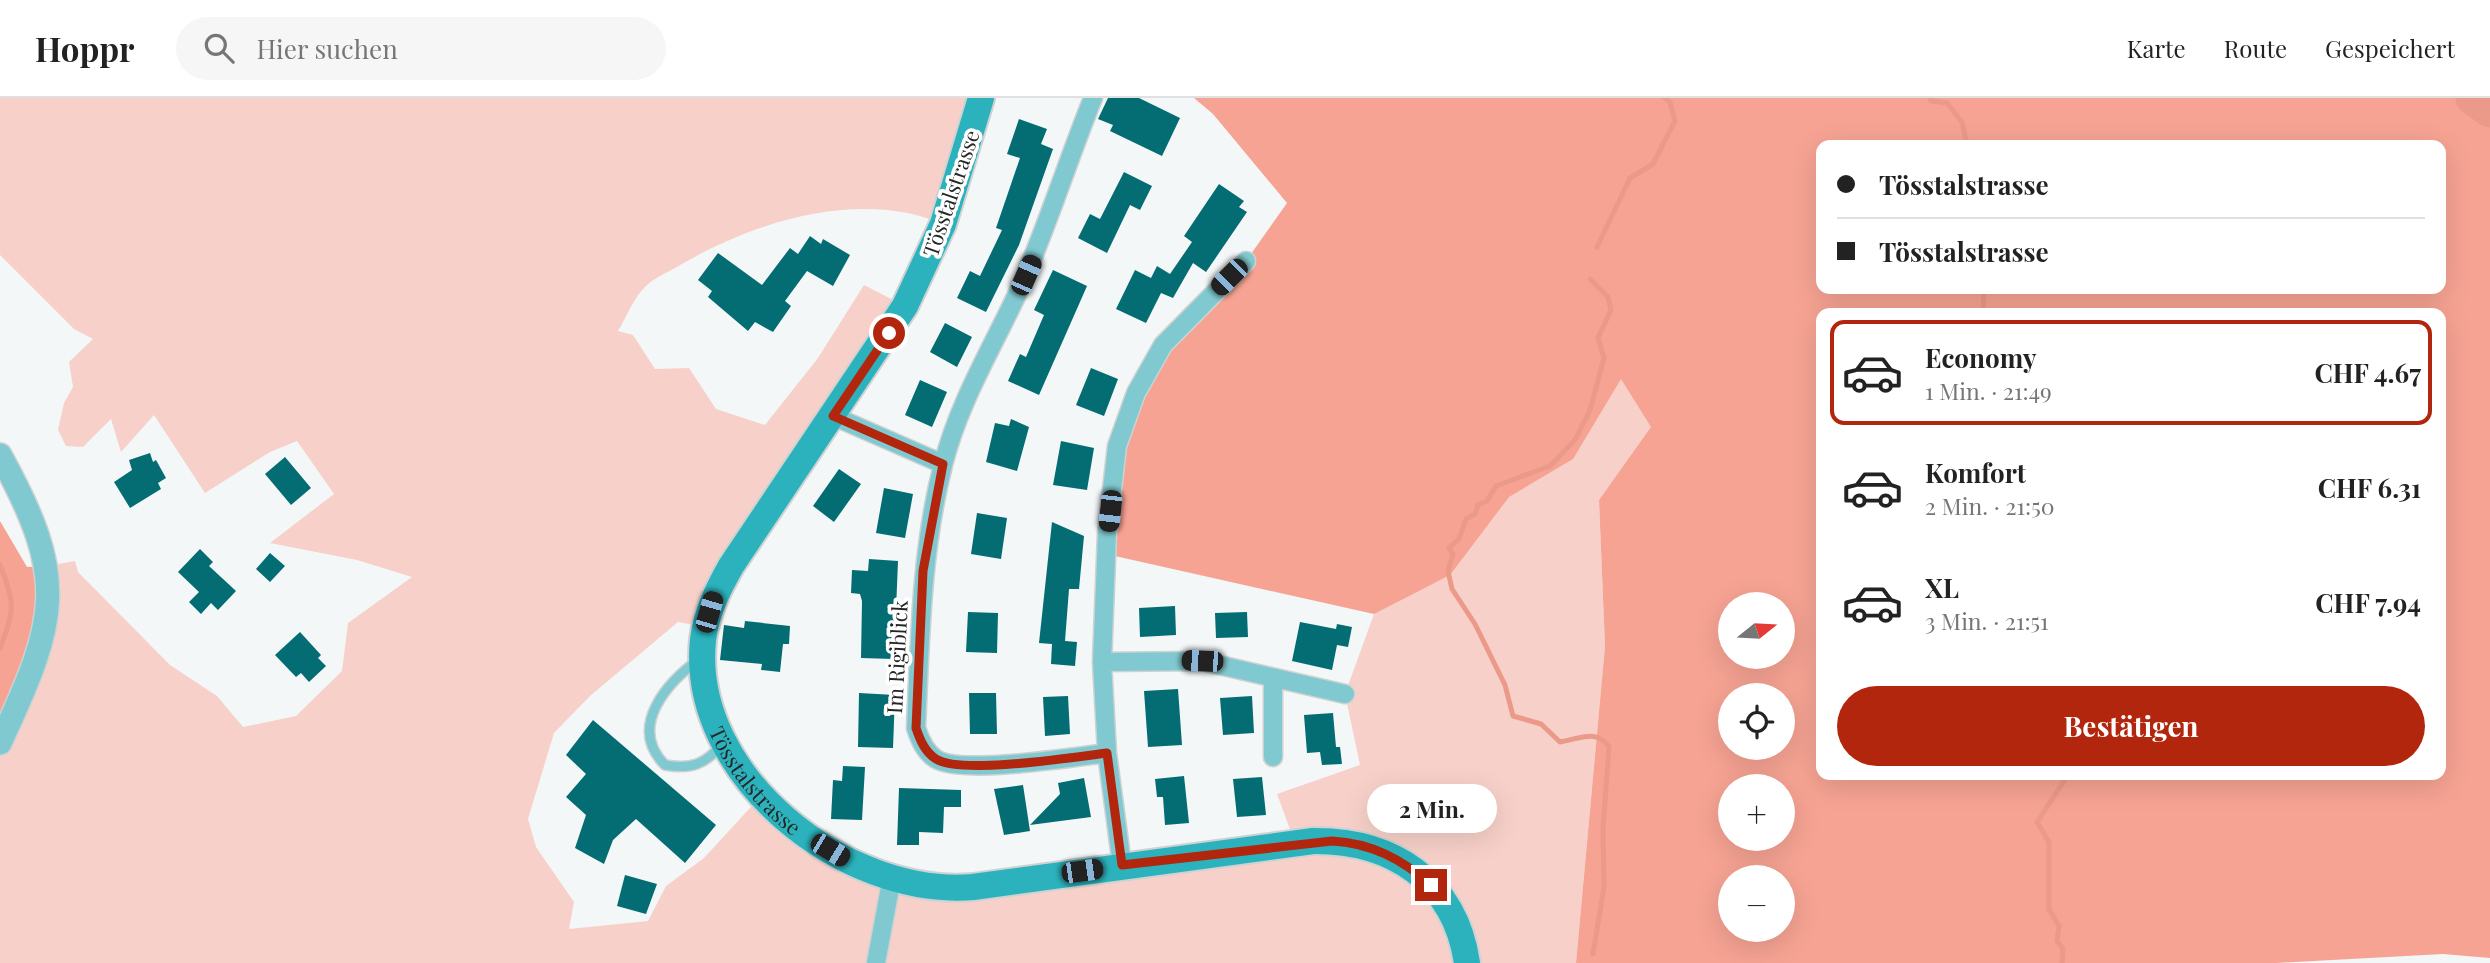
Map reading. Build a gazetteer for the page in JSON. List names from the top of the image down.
{
  "streets": {
    "main road": ["Tösstalstrasse"],
    "street": ["Im Rigiblick"]
  },
  "north": "right",
  "page": {
    "header": "Hoppr",
    "search": "Hier suchen",
    "nav": ["Karte", "Route", "Gespeichert"],
    "banner": ["Tösstalstrasse", "Tösstalstrasse"],
    "list": [
      {
        "name": "Economy",
        "note": "1 Min. · 21:49",
        "value": "CHF 4.67"
      },
      {
        "name": "Komfort",
        "note": "2 Min. · 21:50",
        "value": "CHF 6.31"
      },
      {
        "name": "XL",
        "note": "3 Min. · 21:51",
        "value": "CHF 7.94"
      }
    ],
    "map_buttons": ["+", "−"],
    "buttons": "Bestätigen",
    "bubble": "2 Min."
  }
}
